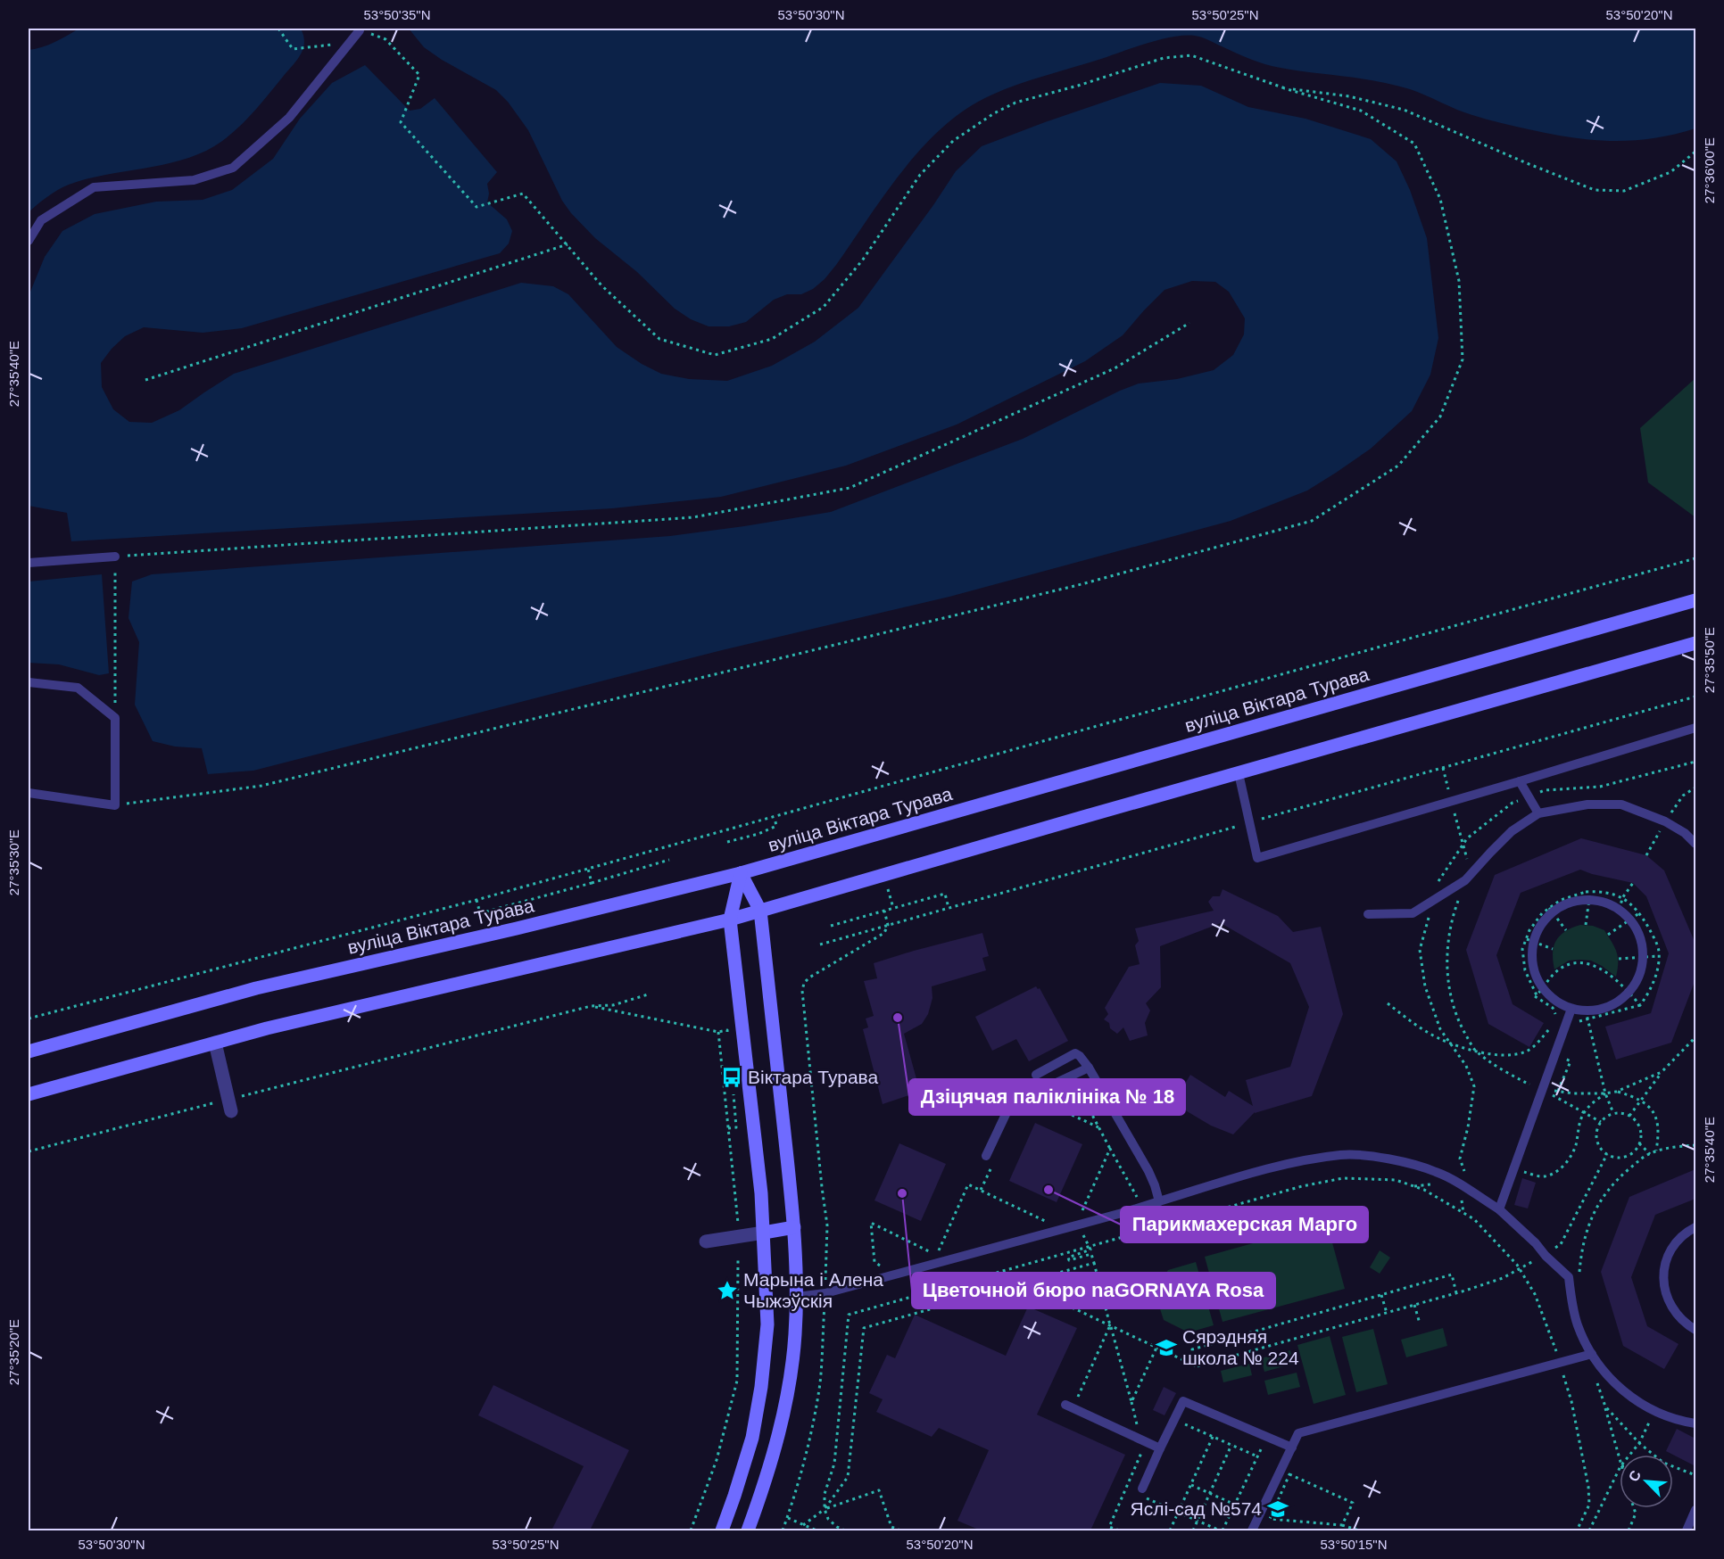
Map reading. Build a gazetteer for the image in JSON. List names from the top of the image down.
{
  "streets": {
    "main road": ["вуліца Віктара Турава"]
  },
  "places": {
    "other": ["Дзіцячая паліклініка № 18", "Парикмахерская Марго", "Цветочной бюро naGORNAYA Rosa"],
    "bus stop": ["Віктара Турава"],
    "place": ["Марына і Алена Чыжэўскія"],
    "school or university": ["Сярэдняя школа № 224", "Яслі-сад №574"]
  },
  "north": "top left",
  "coordinates": [
    "53°50'35\"N",
    "53°50'30\"N",
    "53°50'25\"N",
    "53°50'20\"N",
    "27°36'00\"E",
    "27°35'40\"E",
    "27°35'50\"E",
    "27°35'30\"E",
    "27°35'20\"E",
    "53°50'15\"N"
  ]
}
